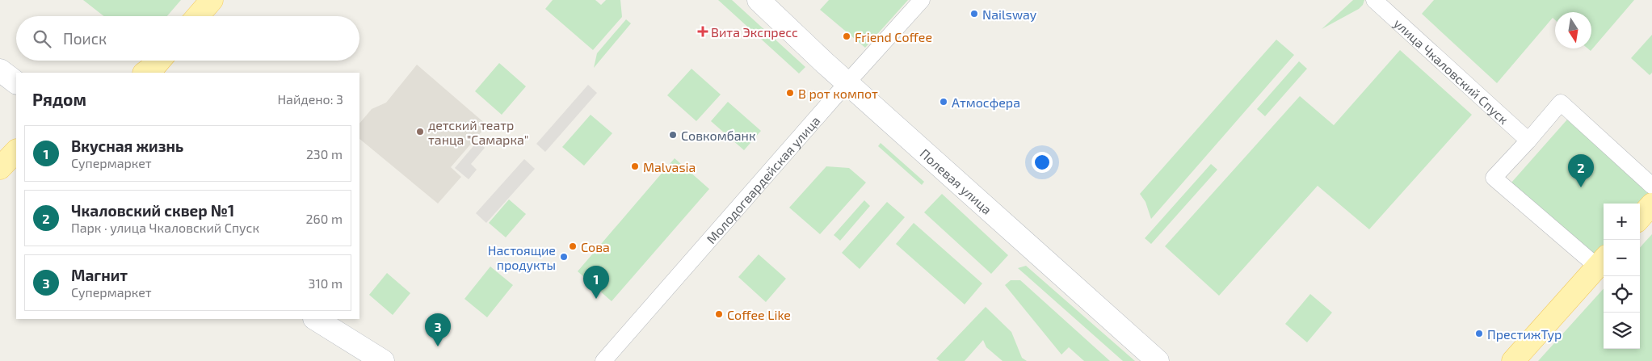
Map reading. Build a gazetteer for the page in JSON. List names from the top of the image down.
{
  "streets": {
    "street": ["улица Чкаловский Спуск", "Молодогвардейская улица", "Полевая улица"]
  },
  "crossings": [
    ["Молодогвардейская улица", "Полевая улица"]
  ],
  "places": {
    "other": [
      "Nailsway",
      "Friend Coffee",
      "В рот компот",
      "Атмосфера",
      "детский театр танца \"Самарка\"",
      "Совкомбанк",
      "Malvasia",
      "Сова",
      "Настоящие продукты",
      "Coffee Like",
      "ПрестижТур"
    ],
    "health": ["Вита Экспресс"]
  },
  "north": "bottom",
  "page": {
    "search": "Поиск",
    "heading": ["Рядом", "Найдено: 3"],
    "list": [
      {
        "mark": "1",
        "name": "Вкусная жизнь",
        "note": "Супермаркет",
        "value": "230 m"
      },
      {
        "mark": "2",
        "name": "Чкаловский сквер №1",
        "note": "Парк · улица Чкаловский Спуск",
        "value": "260 m"
      },
      {
        "mark": "3",
        "name": "Магнит",
        "note": "Супермаркет",
        "value": "310 m"
      }
    ],
    "pins": ["2", "1", "3"],
    "map_buttons": ["+", "−"]
  }
}
